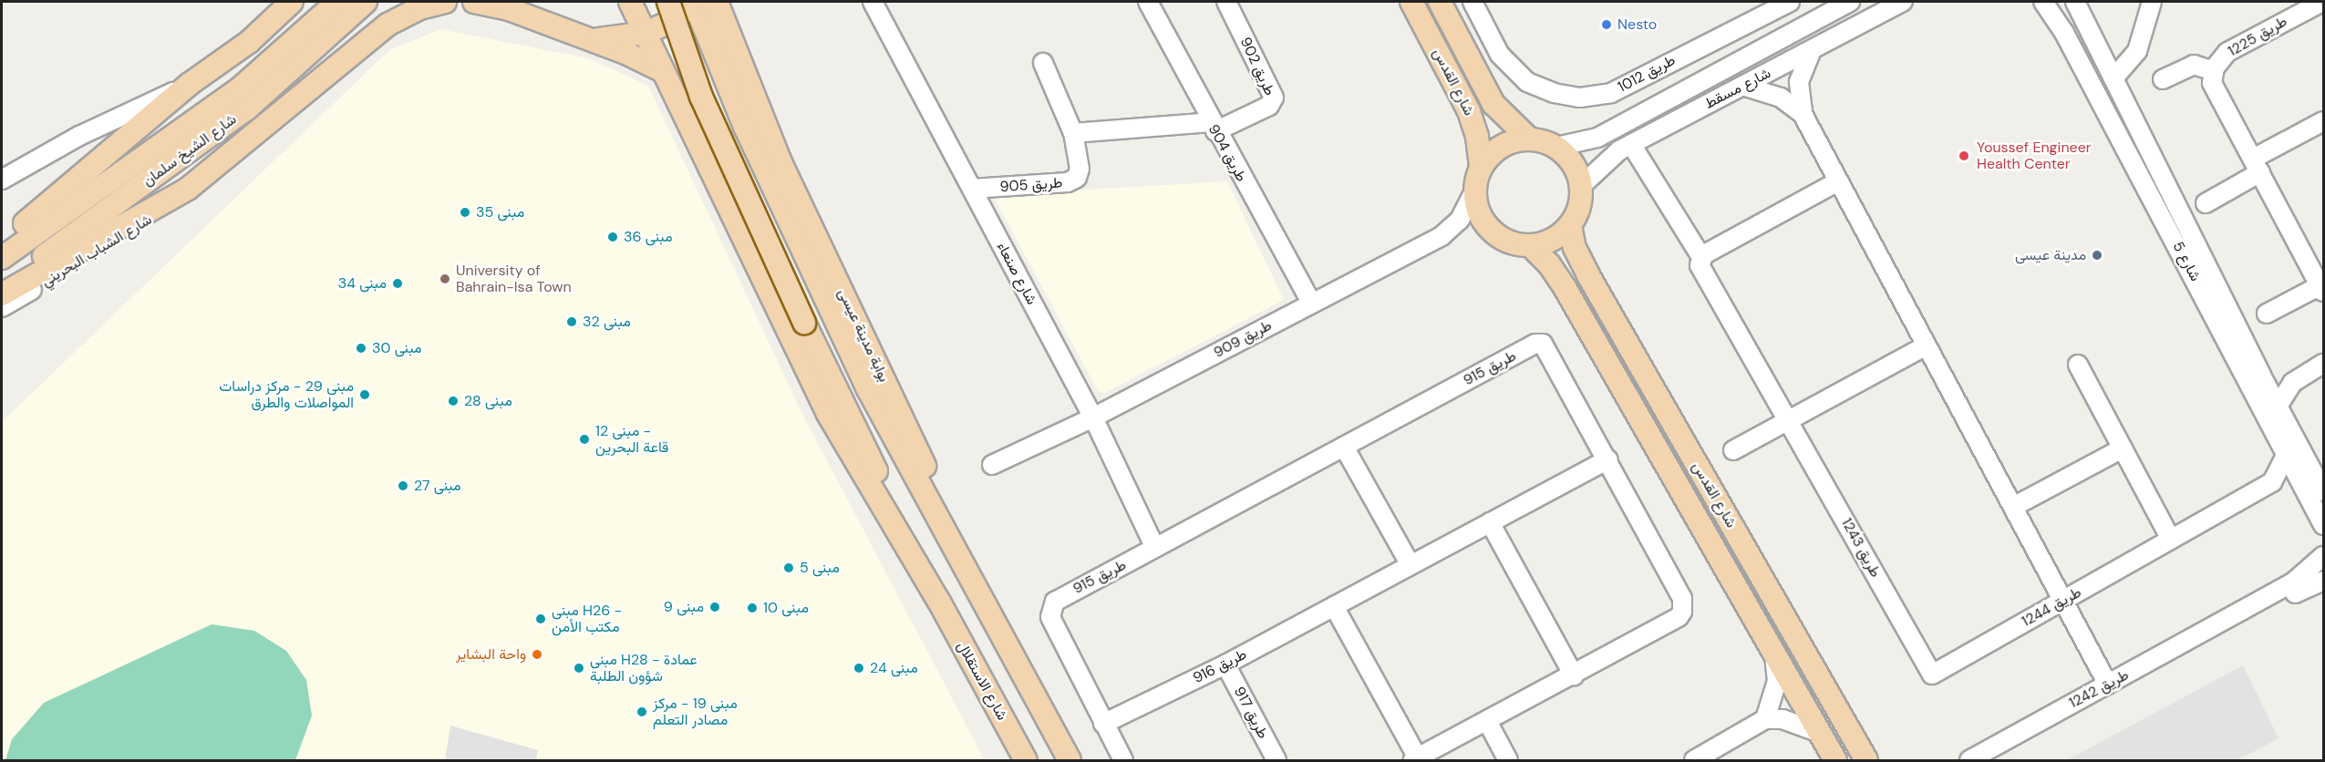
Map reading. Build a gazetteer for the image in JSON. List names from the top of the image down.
{
  "streets": {
    "main road": [
      "شارع القدس",
      "شارع الشيخ سلمان",
      "بوابة مدينة عيسى",
      "شارع الاستقلال"
    ],
    "street": [
      "طريق 1225",
      "طريق 902",
      "طريق 1012",
      "شارع مسقط",
      "طريق 904",
      "طريق 905",
      "شارع الشباب البحريني",
      "شارع 5",
      "شارع صنعاء",
      "طريق 909",
      "طريق 915",
      "طريق 1243",
      "طريق 1244",
      "طريق 916",
      "طريق 1242",
      "طريق 917"
    ]
  },
  "crossings": [
    ["طريق 902", "طريق 904"],
    ["شارع القدس", "شارع مسقط"],
    ["شارع القدس", "طريق 909"],
    ["شارع مسقط", "طريق 909"],
    ["شارع مسقط", "طريق 1243"],
    ["طريق 904", "طريق 909"],
    ["طريق 905", "شارع صنعاء"],
    ["شارع صنعاء", "طريق 909"],
    ["شارع صنعاء", "طريق 915"],
    ["طريق 915", "طريق 916"],
    ["طريق 1243", "طريق 1244"],
    ["طريق 916", "طريق 917"]
  ],
  "places": [
    "Nesto",
    "Youssef Engineer Health Center",
    "مبنى 35",
    "مبنى 36",
    "مدينة عيسى",
    "University of Bahrain-Isa Town",
    "مبنى 34",
    "مبنى 32",
    "مبنى 30",
    "مبنى 29 - مركز دراسات المواصلات والطرق",
    "مبنى 28",
    "مبنى 12 - قاعة البحرين",
    "مبنى 27",
    "مبنى 5",
    "مبنى 9",
    "مبنى 10",
    "مبنى H26 - مكتب الأمن",
    "واحة البشاير",
    "مبنى H28 - عمادة شؤون الطلبة",
    "مبنى 24",
    "مبنى 19 - مركز مصادر التعلم"
  ]
}
